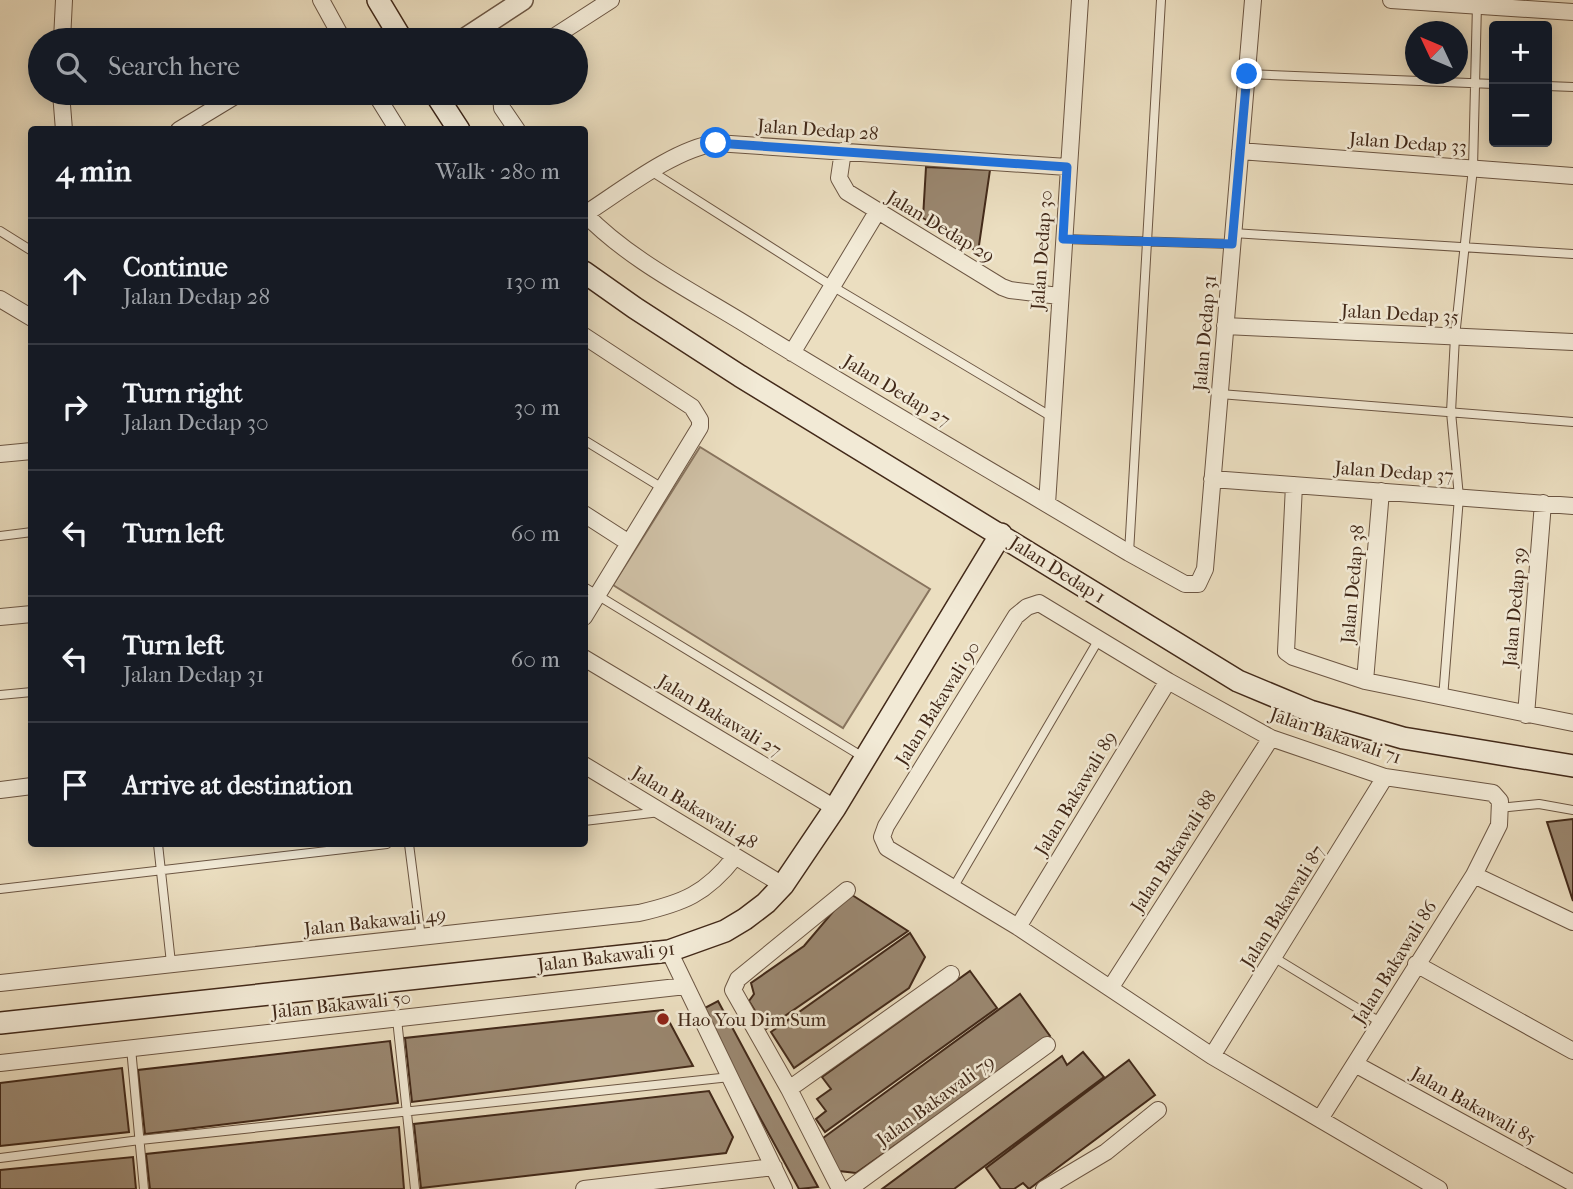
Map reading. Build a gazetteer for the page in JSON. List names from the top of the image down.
{
  "streets": {
    "main road": ["Jalan Dedap 1", "Jalan Bakawali 91"],
    "street": [
      "Jalan Dedap 28",
      "Jalan Dedap 33",
      "Jalan Dedap 29",
      "Jalan Dedap 30",
      "Jalan Dedap 35",
      "Jalan Dedap 31",
      "Jalan Dedap 27",
      "Jalan Dedap 37",
      "Jalan Dedap 38",
      "Jalan Dedap 39",
      "Jalan Bakawali 90",
      "Jalan Bakawali 27",
      "Jalan Bakawali 71",
      "Jalan Bakawali 89",
      "Jalan Bakawali 48",
      "Jalan Bakawali 88",
      "Jalan Bakawali 87",
      "Jalan Bakawali 49",
      "Jalan Bakawali 86",
      "Jalan Bakawali 50",
      "Jalan Bakawali 79",
      "Jalan Bakawali 85"
    ]
  },
  "crossings": [
    ["Jalan Dedap 28", "Jalan Dedap 29"],
    ["Jalan Dedap 28", "Jalan Dedap 30"],
    ["Jalan Dedap 33", "Jalan Dedap 31"],
    ["Jalan Dedap 29", "Jalan Dedap 30"],
    ["Jalan Dedap 30", "Jalan Dedap 27"],
    ["Jalan Dedap 35", "Jalan Dedap 31"],
    ["Jalan Dedap 31", "Jalan Dedap 27"],
    ["Jalan Dedap 31", "Jalan Dedap 37"],
    ["Jalan Dedap 37", "Jalan Dedap 38"],
    ["Jalan Dedap 37", "Jalan Dedap 39"],
    ["Jalan Dedap 1", "Jalan Bakawali 91"],
    ["Jalan Bakawali 90", "Jalan Bakawali 71"],
    ["Jalan Bakawali 27", "Jalan Bakawali 91"],
    ["Jalan Bakawali 71", "Jalan Bakawali 89"],
    ["Jalan Bakawali 71", "Jalan Bakawali 88"],
    ["Jalan Bakawali 71", "Jalan Bakawali 87"],
    ["Jalan Bakawali 71", "Jalan Bakawali 86"],
    ["Jalan Bakawali 48", "Jalan Bakawali 49"],
    ["Jalan Bakawali 48", "Jalan Bakawali 91"],
    ["Jalan Bakawali 86", "Jalan Bakawali 85"]
  ],
  "places": ["Hao You Dim Sum"],
  "north": "top left",
  "page": {
    "map_buttons": ["+", "−"],
    "search": "Search here",
    "heading": ["4 min", "Walk · 280 m"],
    "list": [
      ["Continue", "Jalan Dedap 28", "130 m"],
      ["Turn right", "Jalan Dedap 30", "30 m"],
      ["Turn left", "60 m"],
      ["Turn left", "Jalan Dedap 31", "60 m"],
      "Arrive at destination"
    ]
  }
}
